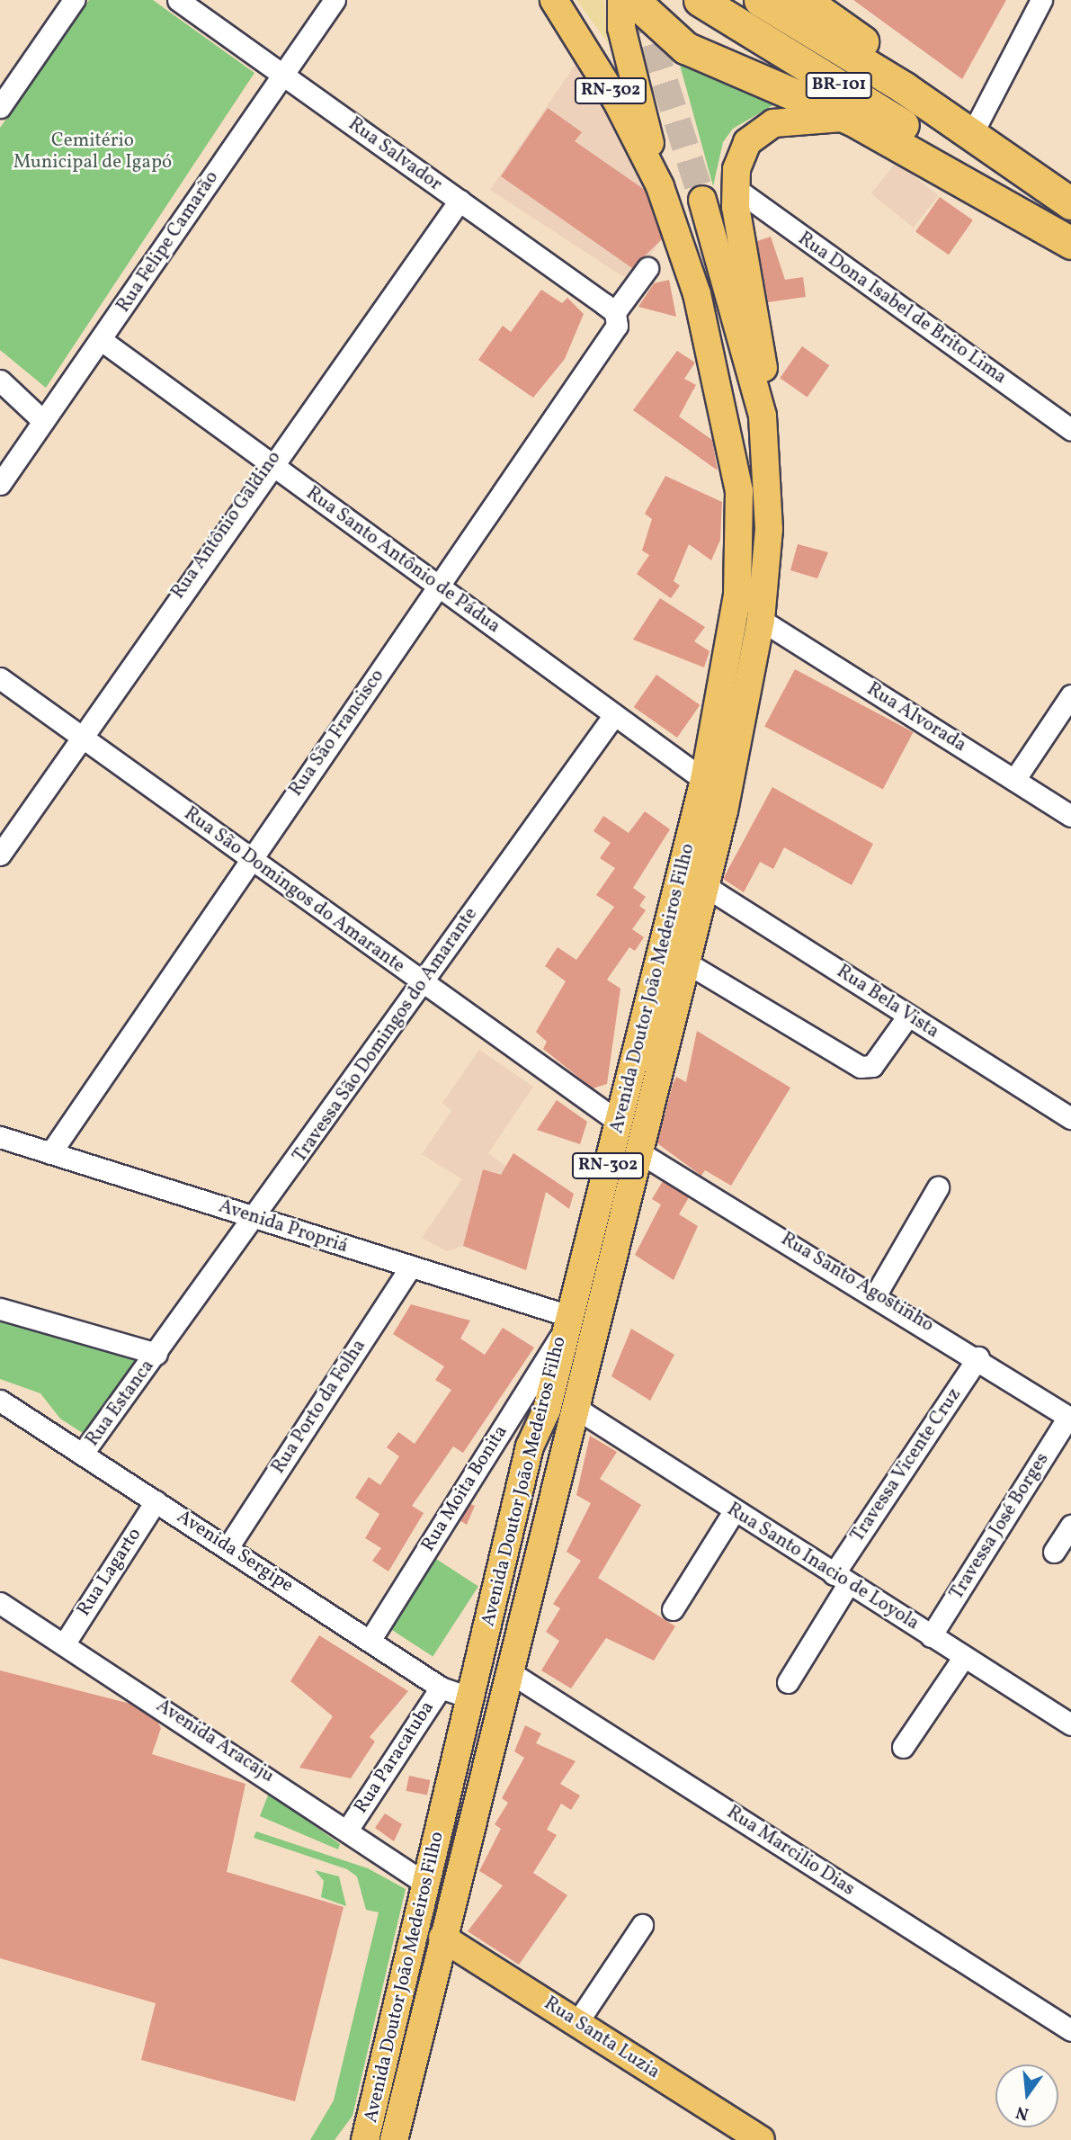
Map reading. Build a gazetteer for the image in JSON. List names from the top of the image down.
{
  "streets": {
    "highway": ["BR-101"],
    "main road": ["RN-302", "Avenida Doutor João Medeiros Filho", "Rua Santa Luzia"],
    "street": [
      "Rua Salvador",
      "Rua Felipe Camarão",
      "Rua Dona Isabel de Brito Lima",
      "Rua Antônio Galdino",
      "Rua Santo Antônio de Pádua",
      "Rua Alvorada",
      "Rua São Francisco",
      "Rua São Domingos do Amarante",
      "Rua Bela Vista",
      "Travessa São Domingos do Amarante",
      "Avenida Propriá",
      "Rua Santo Agostinho",
      "Rua Estanca",
      "Rua Porto da Folha",
      "Travessa Vicente Cruz",
      "Rua Moita Bonita",
      "Travessa José Borges",
      "Avenida Sergipe",
      "Rua Santo Inacio de Loyola",
      "Rua Lagarto",
      "Avenida Aracaju",
      "Rua Paracatuba",
      "Rua Marcilio Dias"
    ]
  },
  "crossings": [
    ["Rua Salvador", "Rua Felipe Camarão"],
    ["Rua Salvador", "Rua Antônio Galdino"],
    ["Rua Salvador", "Rua São Francisco"],
    ["Rua Felipe Camarão", "Rua Santo Antônio de Pádua"],
    ["Rua Antônio Galdino", "Rua Santo Antônio de Pádua"],
    ["Rua Antônio Galdino", "Rua São Domingos do Amarante"],
    ["Rua Santo Antônio de Pádua", "Rua São Francisco"],
    ["Rua Santo Antônio de Pádua", "Avenida Doutor João Medeiros Filho"],
    ["Rua Santo Antônio de Pádua", "Travessa São Domingos do Amarante"],
    ["Rua Alvorada", "Avenida Doutor João Medeiros Filho"],
    ["Rua São Francisco", "Rua São Domingos do Amarante"],
    ["Rua São Francisco", "Avenida Propriá"],
    ["Rua São Domingos do Amarante", "Avenida Doutor João Medeiros Filho"],
    ["Rua São Domingos do Amarante", "Travessa São Domingos do Amarante"],
    ["Avenida Doutor João Medeiros Filho", "Rua Bela Vista"],
    ["Avenida Doutor João Medeiros Filho", "Avenida Propriá"],
    ["Avenida Doutor João Medeiros Filho", "Rua Santo Agostinho"],
    ["Avenida Doutor João Medeiros Filho", "Rua Moita Bonita"],
    ["Avenida Doutor João Medeiros Filho", "Avenida Sergipe"],
    ["Avenida Doutor João Medeiros Filho", "Rua Santo Inacio de Loyola"],
    ["Avenida Doutor João Medeiros Filho", "Avenida Aracaju"],
    ["Avenida Doutor João Medeiros Filho", "Rua Marcilio Dias"],
    ["Avenida Doutor João Medeiros Filho", "Rua Santa Luzia"],
    ["Travessa São Domingos do Amarante", "Avenida Propriá"],
    ["Travessa São Domingos do Amarante", "Rua Estanca"],
    ["Avenida Propriá", "Rua Porto da Folha"],
    ["Avenida Propriá", "Rua Moita Bonita"],
    ["Rua Santo Agostinho", "Travessa Vicente Cruz"],
    ["Rua Santo Agostinho", "Travessa José Borges"],
    ["Rua Estanca", "Avenida Sergipe"],
    ["Rua Porto da Folha", "Avenida Sergipe"],
    ["Travessa Vicente Cruz", "Rua Santo Inacio de Loyola"],
    ["Rua Moita Bonita", "Avenida Sergipe"],
    ["Travessa José Borges", "Rua Santo Inacio de Loyola"],
    ["Avenida Sergipe", "Rua Lagarto"],
    ["Avenida Sergipe", "Rua Paracatuba"],
    ["Rua Lagarto", "Avenida Aracaju"],
    ["Avenida Aracaju", "Rua Paracatuba"]
  ],
  "parks": ["Cemitério Municipal de Igapó"],
  "north": "bottom"
}
